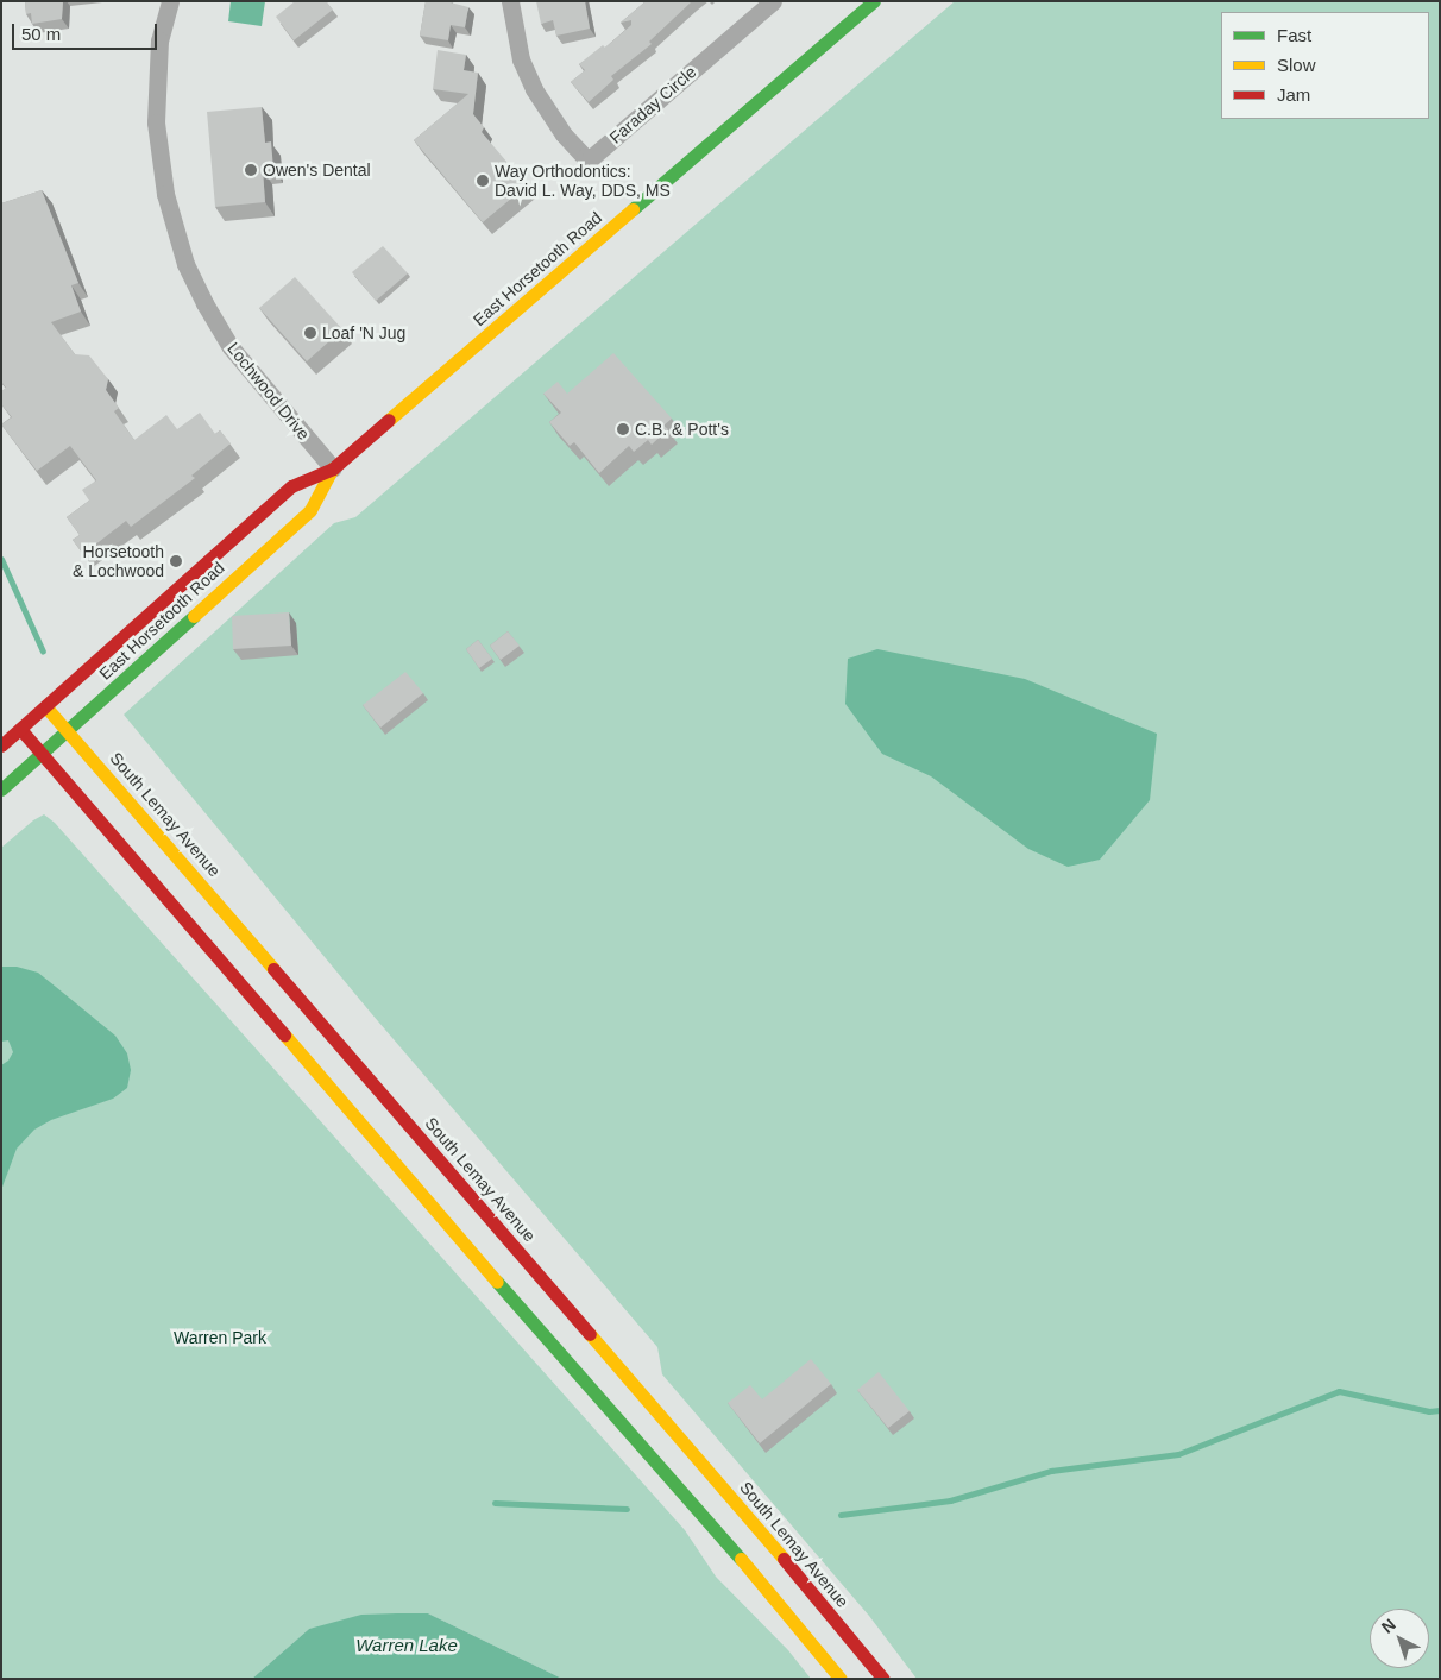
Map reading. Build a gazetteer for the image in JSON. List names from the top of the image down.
{
  "streets": {
    "main road": ["East Horsetooth Road", "South Lemay Avenue"],
    "street": ["Faraday Circle", "Lochwood Drive"]
  },
  "crossings": [
    ["East Horsetooth Road", "Lochwood Drive"],
    ["East Horsetooth Road", "South Lemay Avenue"]
  ],
  "water": ["Warren Lake"],
  "parks": ["Warren Park"],
  "places": [
    "Owen's Dental",
    "Way Orthodontics: David L. Way, DDS, MS",
    "Loaf 'N Jug",
    "C.B. & Pott's",
    "Horsetooth & Lochwood"
  ],
  "legend": ["Fast", "Slow", "Jam"],
  "scale_bar": "50 m",
  "north": "top left"
}
